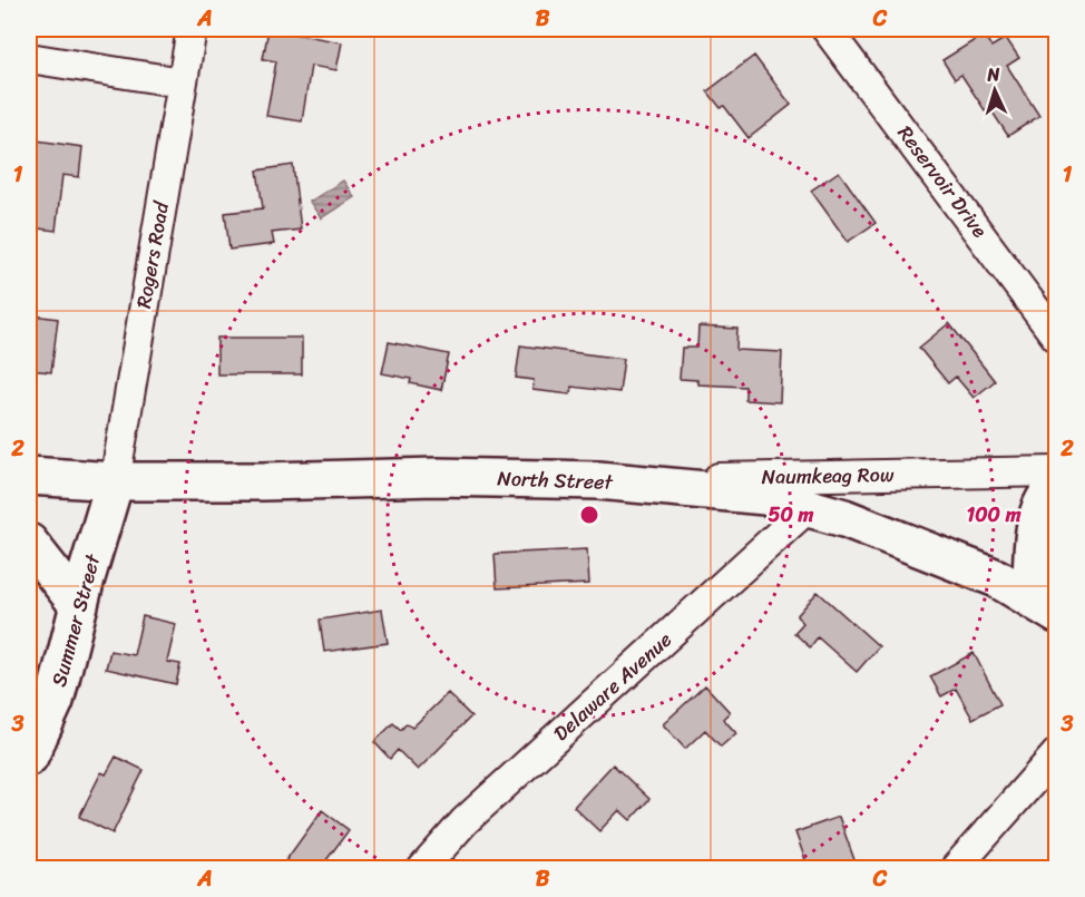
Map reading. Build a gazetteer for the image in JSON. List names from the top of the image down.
{
  "streets": {
    "street": [
      "Reservoir Drive",
      "Rogers Road",
      "Naumkeag Row",
      "North Street",
      "Summer Street",
      "Delaware Avenue"
    ]
  },
  "crossings": [
    ["Rogers Road", "North Street"],
    ["Rogers Road", "Summer Street"],
    ["Naumkeag Row", "North Street"],
    ["North Street", "Summer Street"],
    ["North Street", "Delaware Avenue"]
  ],
  "north": "top",
  "grid": {
    "columns": ["A", "B", "C"],
    "rows": ["1", "2", "3"]
  },
  "rings": ["50 m", "100 m"]
}
